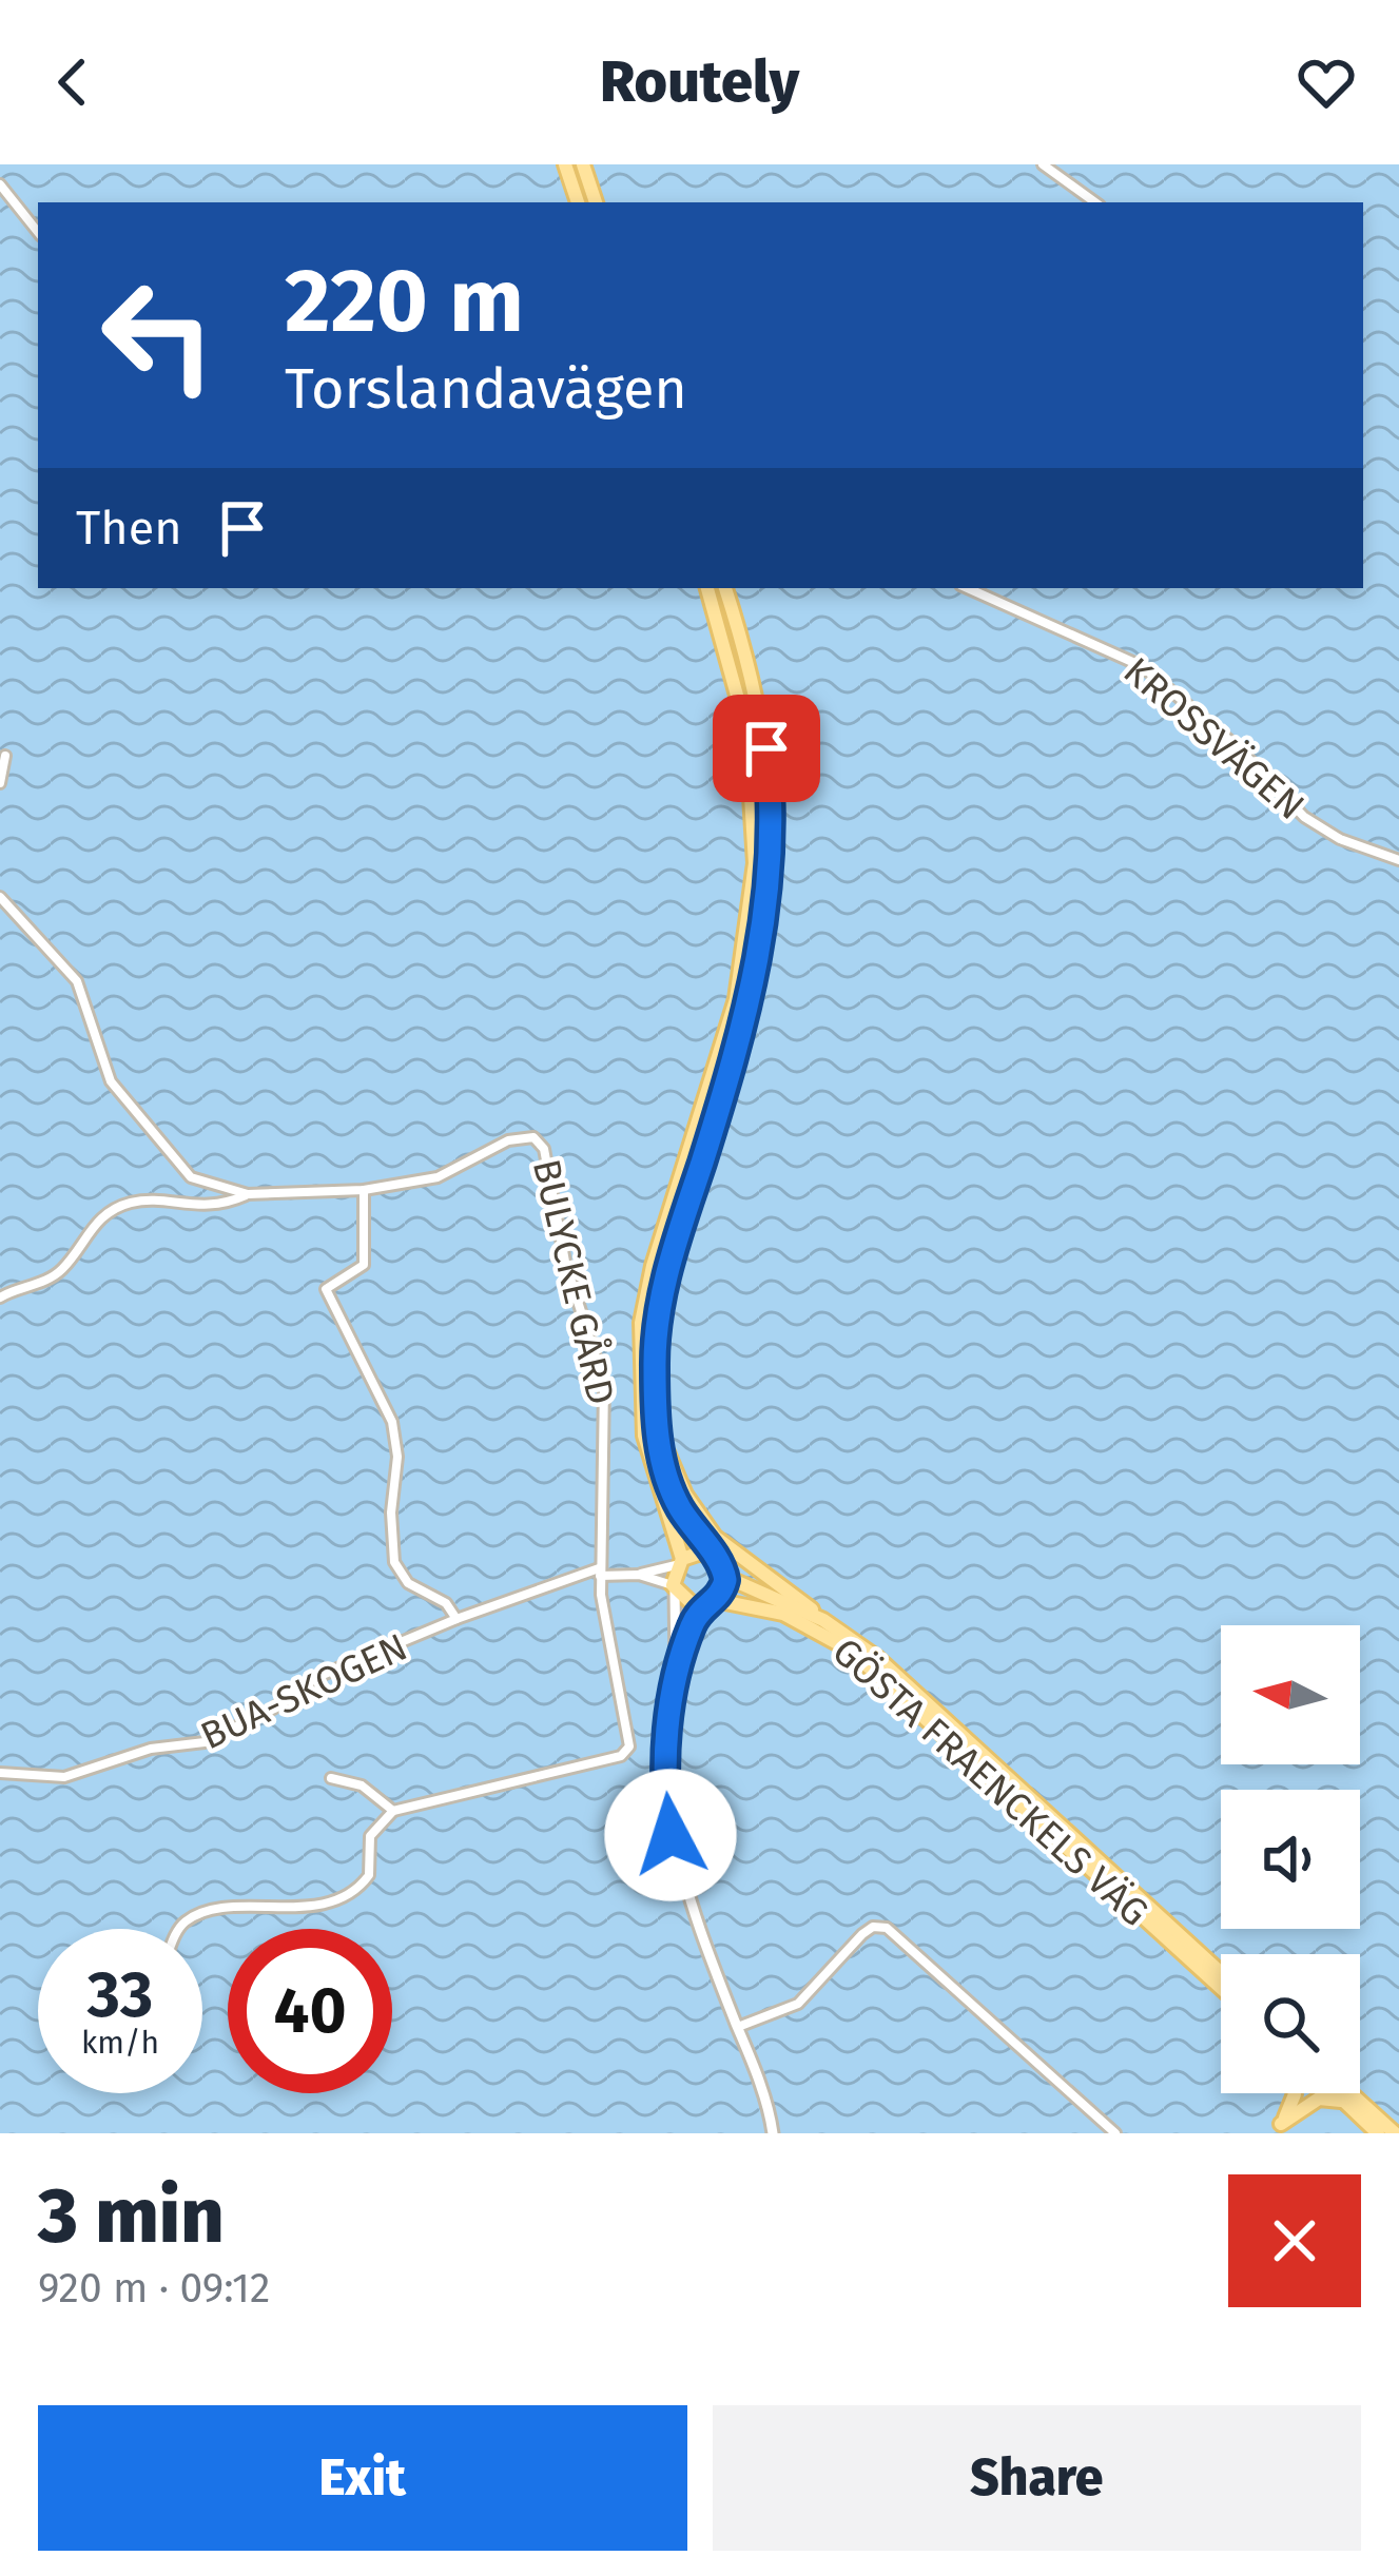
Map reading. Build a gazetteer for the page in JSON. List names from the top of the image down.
{
  "streets": {
    "main road": ["GÖSTA FRAENCKELS VÄG"],
    "street": ["KROSSVÄGEN", "BULYCKE GÅRD", "BUA-SKOGEN"]
  },
  "crossings": [
    ["BULYCKE GÅRD", "BUA-SKOGEN"]
  ],
  "north": "left",
  "page": {
    "header": "Routely",
    "turn": ["220 m", "Torslandavägen"],
    "then": "Then",
    "speed": "33 km/h",
    "limit": "40",
    "heading": ["3 min", "920 m · 09:12"],
    "buttons": ["Exit", "Share"]
  }
}
